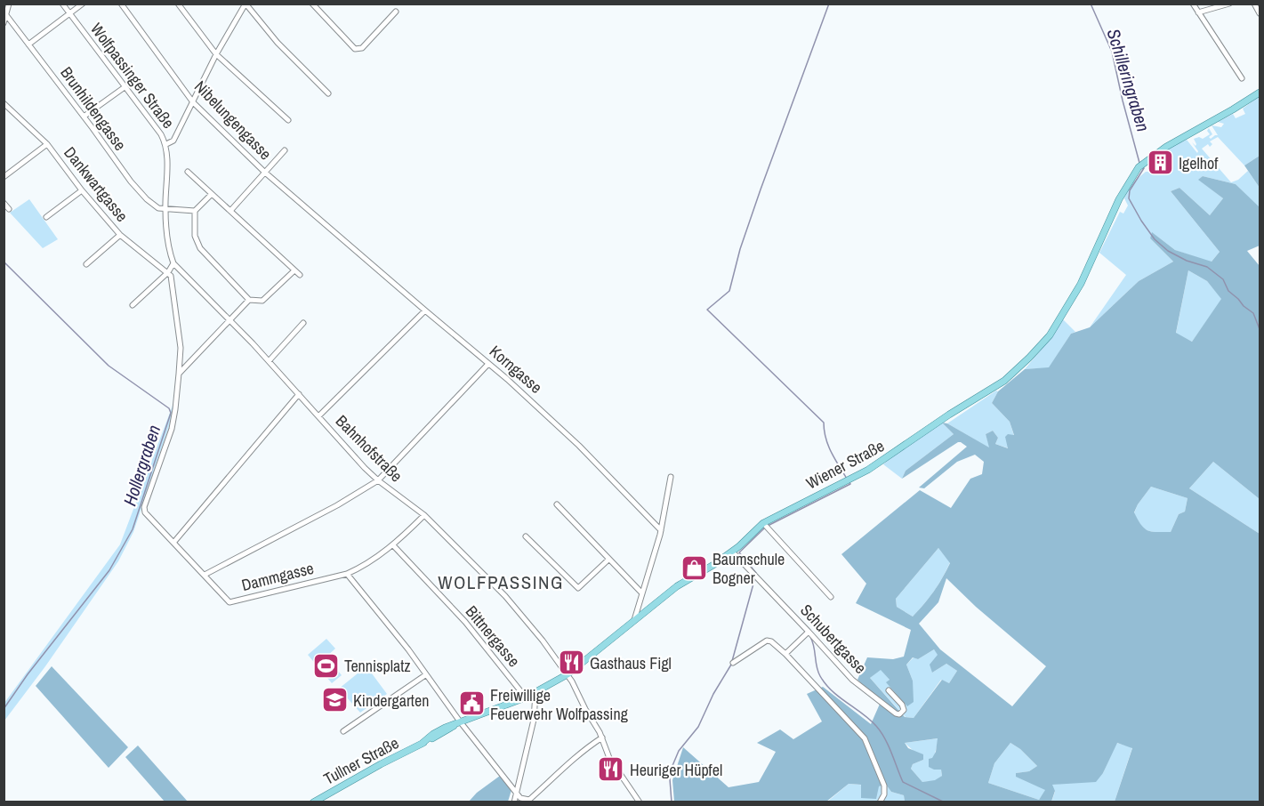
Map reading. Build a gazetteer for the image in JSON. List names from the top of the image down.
{
  "streets": {
    "main road": ["Wiener Straße", "Tullner Straße"],
    "street": [
      "Wolfpassinger Straße",
      "Brunhildengasse",
      "Nibelungengasse",
      "Dankwartgasse",
      "Korngasse",
      "Bahnhofstraße",
      "Dammgasse",
      "Bittnergasse",
      "Schubertgasse"
    ]
  },
  "crossings": [
    ["Wolfpassinger Straße", "Brunhildengasse"],
    ["Wolfpassinger Straße", "Bahnhofstraße"],
    ["Nibelungengasse", "Korngasse"],
    ["Bahnhofstraße", "Wiener Straße"],
    ["Bahnhofstraße", "Dammgasse"],
    ["Bahnhofstraße", "Tullner Straße"],
    ["Wiener Straße", "Schubertgasse"],
    ["Wiener Straße", "Tullner Straße"],
    ["Dammgasse", "Bittnergasse"],
    ["Bittnergasse", "Tullner Straße"]
  ],
  "districts": ["WOLFPASSING"],
  "water": ["Schilleringraben", "Hollergraben"],
  "places": {
    "building": ["Igelhof"],
    "shop": ["Baumschule Bogner"],
    "restaurant": ["Gasthaus Figl", "Heuriger Hüpfel"],
    "sports": ["Tennisplatz"],
    "school or university": ["Kindergarten"],
    "public building": ["Freiwillige Feuerwehr Wolfpassing"]
  }
}
